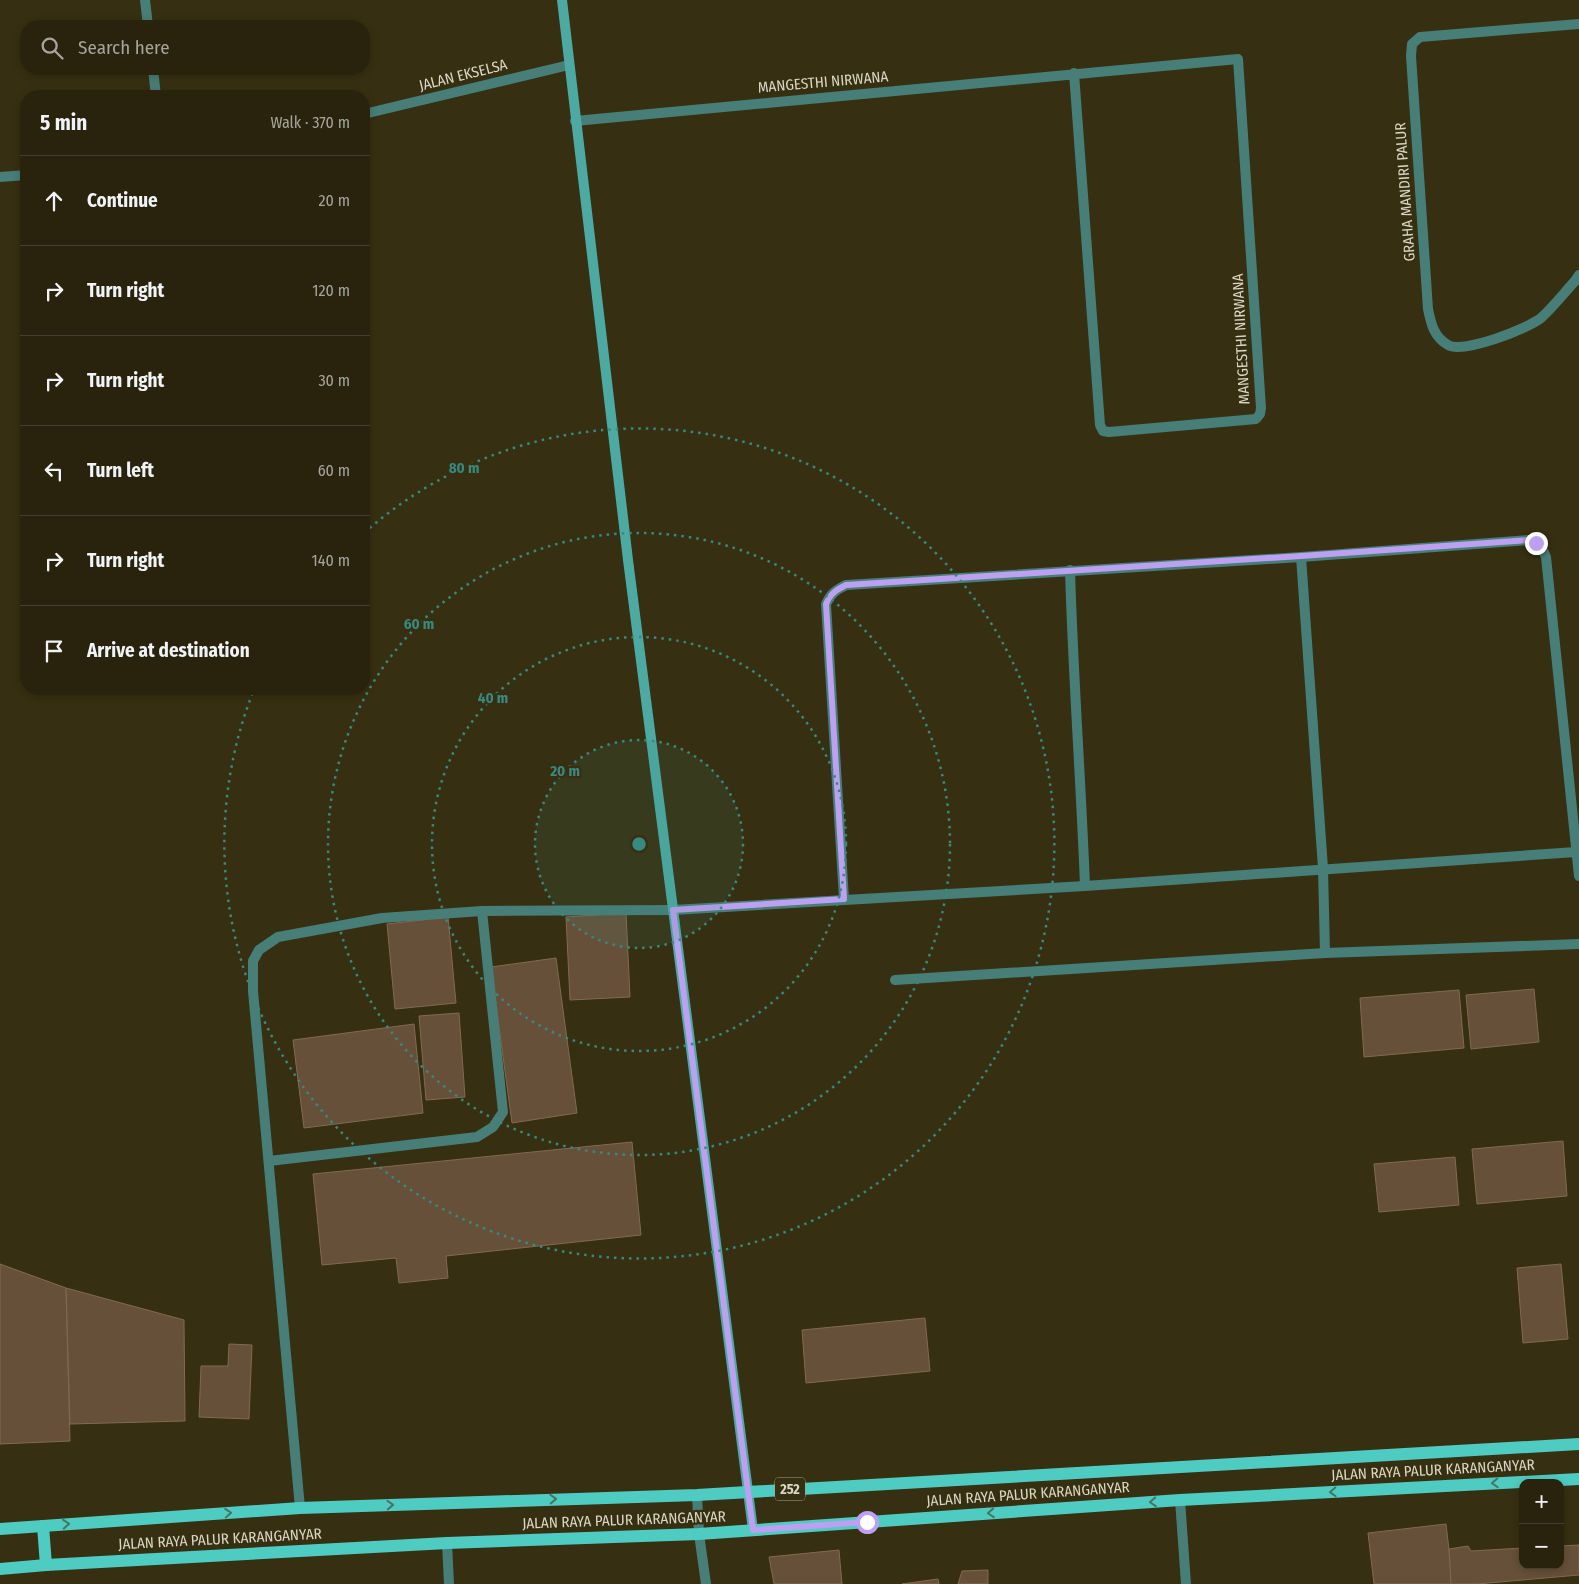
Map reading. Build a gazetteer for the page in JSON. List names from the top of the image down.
{
  "streets": {
    "main road": ["JALAN RAYA PALUR KARANGANYAR", "252"],
    "street": ["JALAN EKSELSA", "MANGESTHI NIRWANA", "GRAHA MANDIRI PALUR"]
  },
  "page": {
    "search": "Search here",
    "heading": ["5 min", "Walk · 370 m"],
    "list": [
      ["Continue", "20 m"],
      ["Turn right", "120 m"],
      ["Turn right", "30 m"],
      ["Turn left", "60 m"],
      ["Turn right", "140 m"],
      "Arrive at destination"
    ],
    "map_buttons": ["+", "−"]
  },
  "rings": [
    "80 m",
    "60 m",
    "40 m",
    "20 m"
  ]
}
